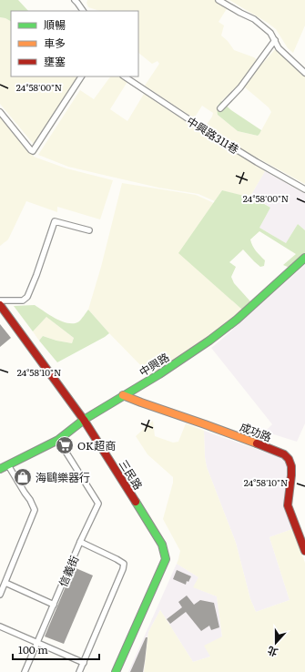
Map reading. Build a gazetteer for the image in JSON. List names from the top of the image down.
{
  "streets": {
    "street": [
      "中興路311巷",
      "中興路",
      "成功路",
      "三民路",
      "信義街"
    ]
  },
  "crossings": [
    ["中興路", "成功路"],
    ["中興路", "三民路"],
    ["中興路", "信義街"]
  ],
  "places": {
    "supermarket": ["OK超商"],
    "shop": ["海鷗樂器行"]
  },
  "legend": ["順暢", "車多", "壅塞"],
  "scale_bar": "100 m",
  "north": "bottom",
  "coordinates": ["24°58'00\"N", "24°58'10\"N"]
}
